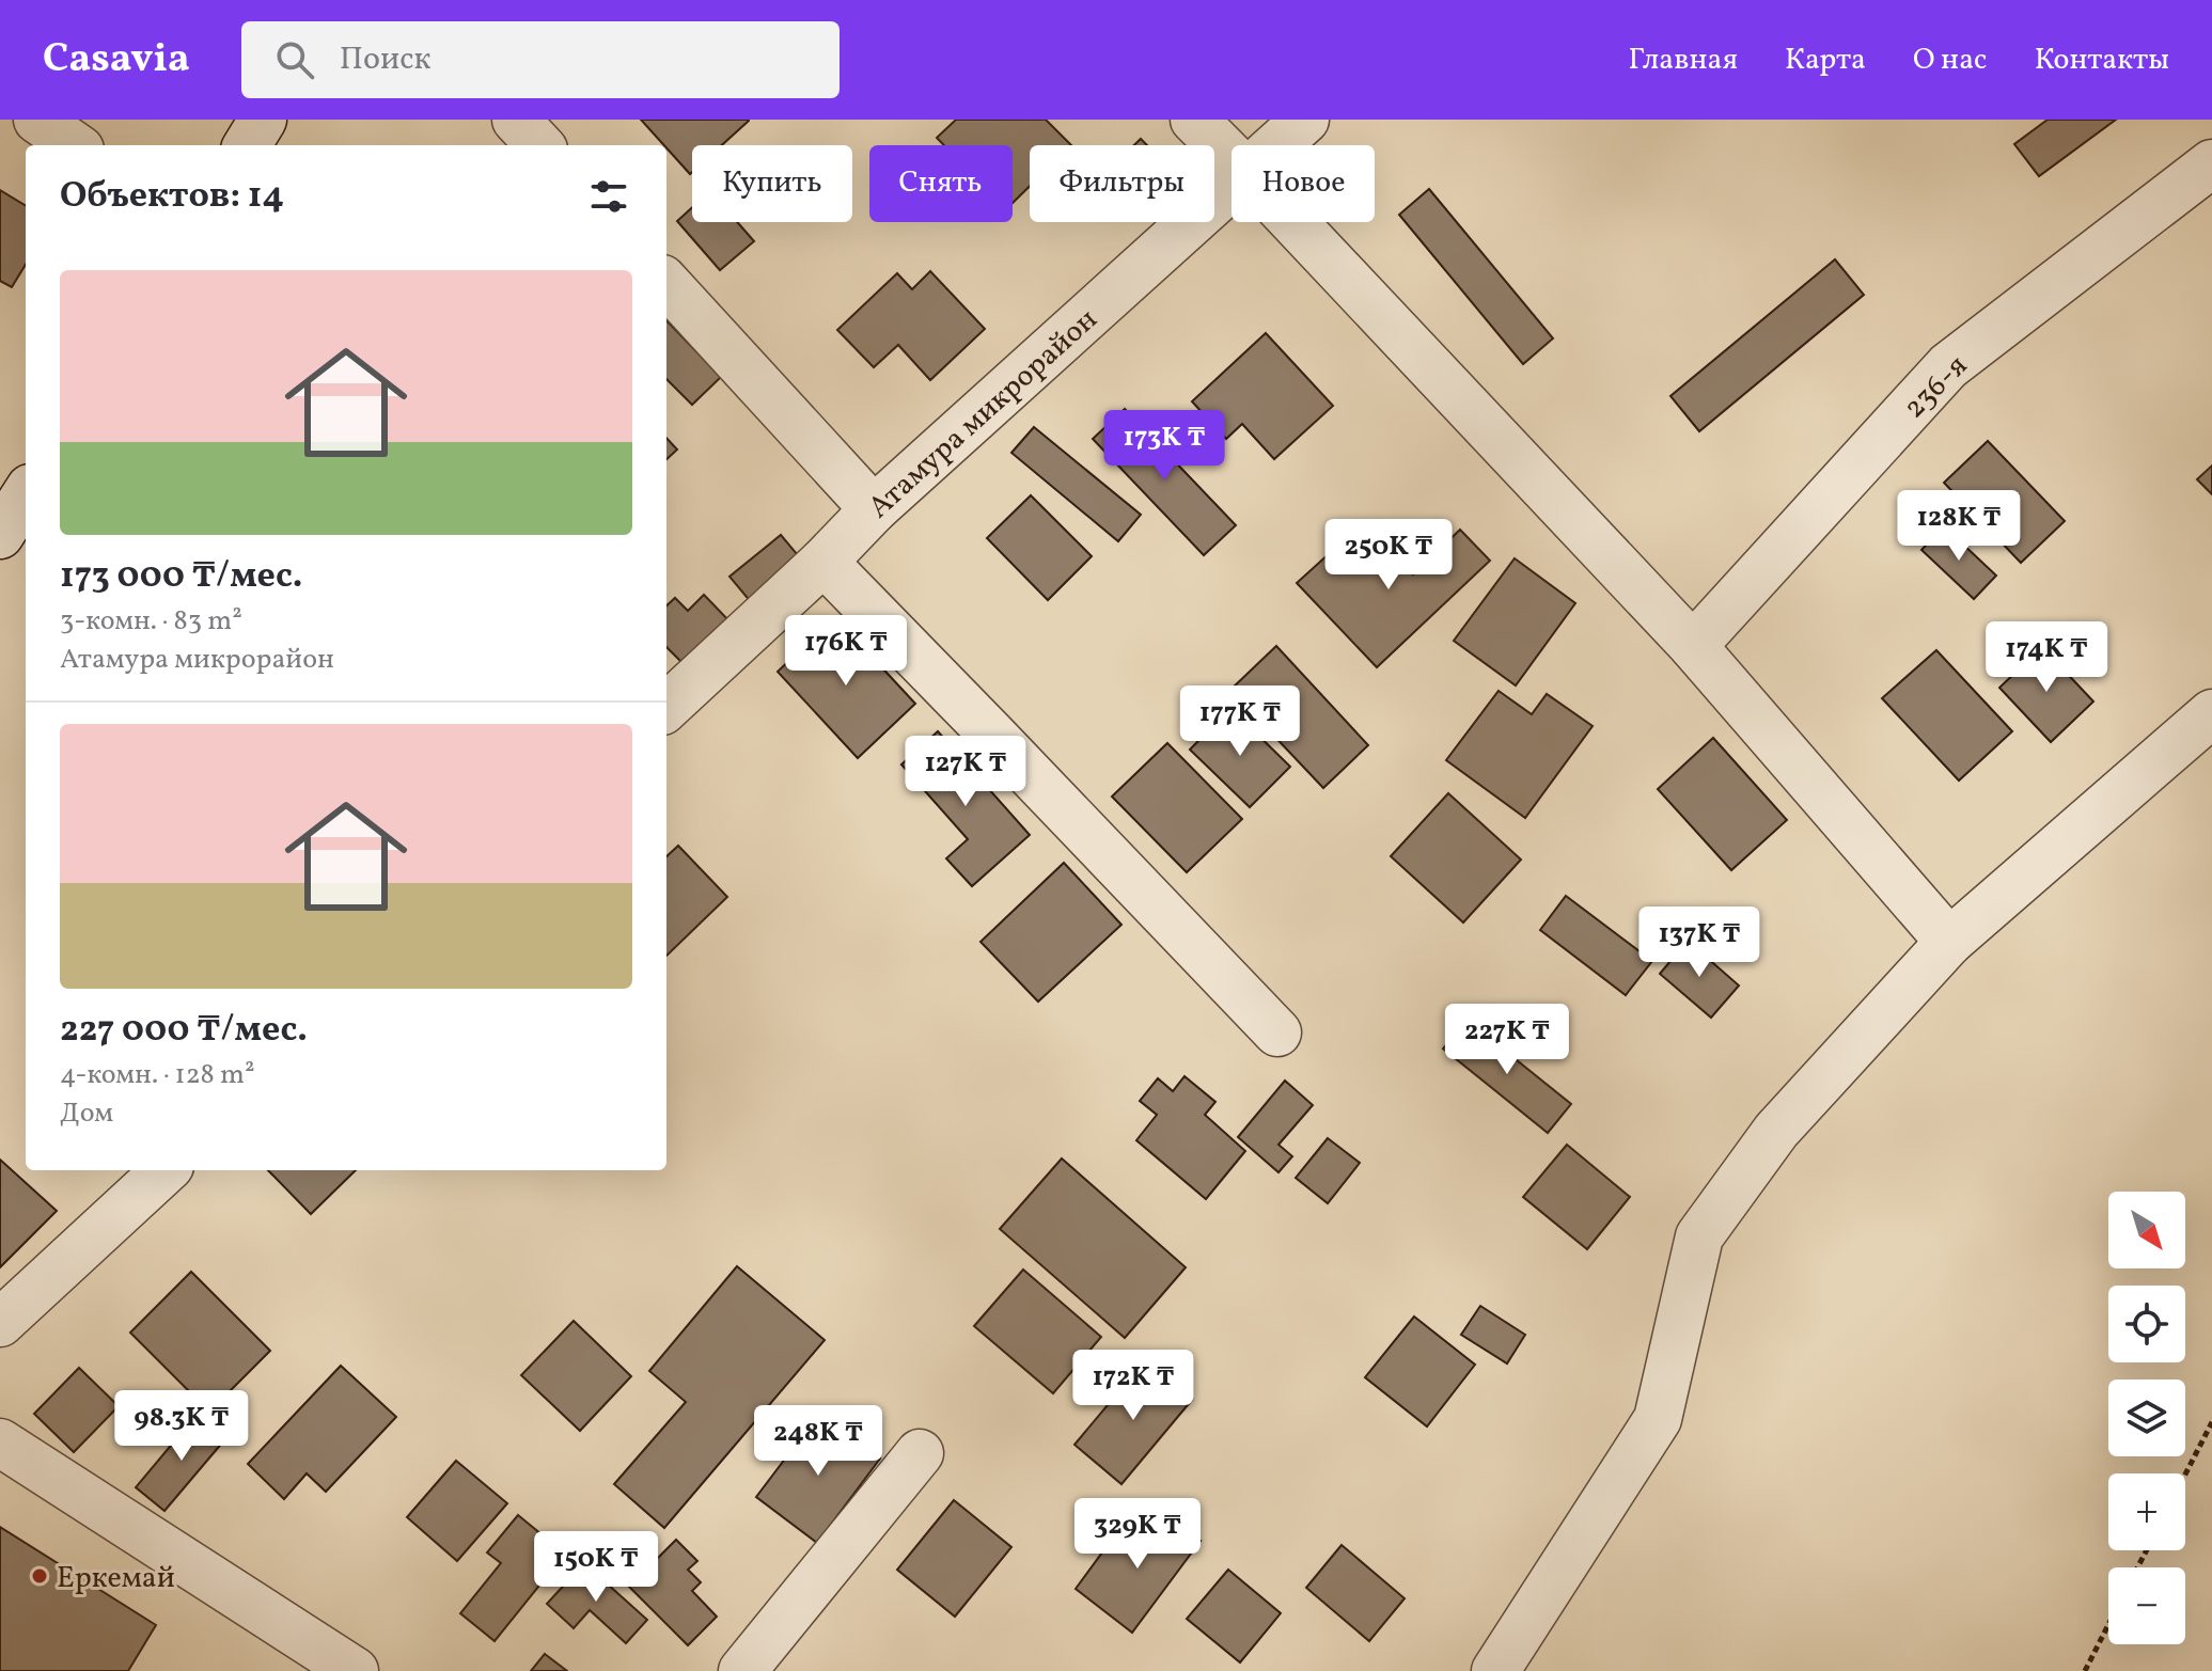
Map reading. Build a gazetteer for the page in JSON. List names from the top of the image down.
{
  "streets": {
    "street": ["236-я", "Атамура микрорайон"]
  },
  "places": ["Еркемай"],
  "north": "bottom right",
  "page": {
    "header": "Casavia",
    "search": "Поиск",
    "nav": [
      "Главная",
      "Карта",
      "О нас",
      "Контакты"
    ],
    "chip": [
      "Купить",
      "Снять",
      "Фильтры",
      "Новое"
    ],
    "heading": "Объектов: 14",
    "list": [
      {
        "name": "173 000 ₸/мес.",
        "note": "3-комн. · 83 m² · Атамура микрорайон"
      },
      {
        "name": "227 000 ₸/мес.",
        "note": "4-комн. · 128 m² · Дом"
      }
    ],
    "price": [
      "173K ₸",
      "128K ₸",
      "250K ₸",
      "176K ₸",
      "174K ₸",
      "177K ₸",
      "127K ₸",
      "137K ₸",
      "227K ₸",
      "172K ₸",
      "98.3K ₸",
      "248K ₸",
      "329K ₸",
      "150K ₸"
    ],
    "map_buttons": ["+", "−"]
  }
}
